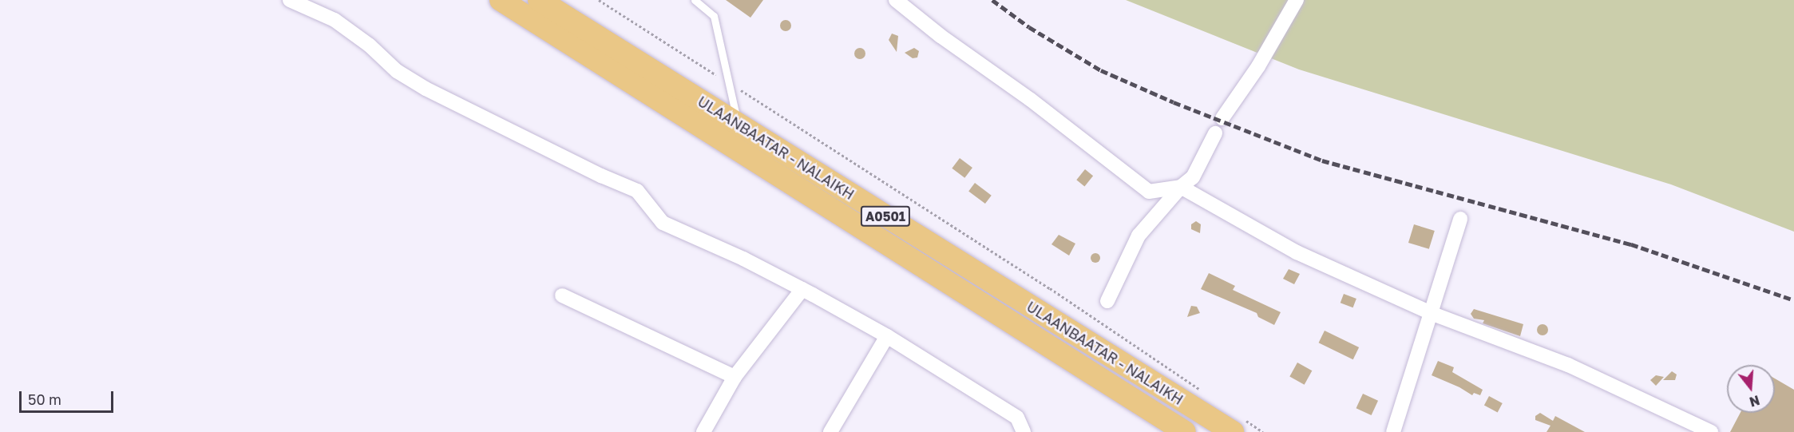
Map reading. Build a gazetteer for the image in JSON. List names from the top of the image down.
{
  "streets": {
    "highway": ["ULAANBAATAR - NALAIKH", "A0501"]
  },
  "scale_bar": "50 m",
  "north": "bottom"
}
